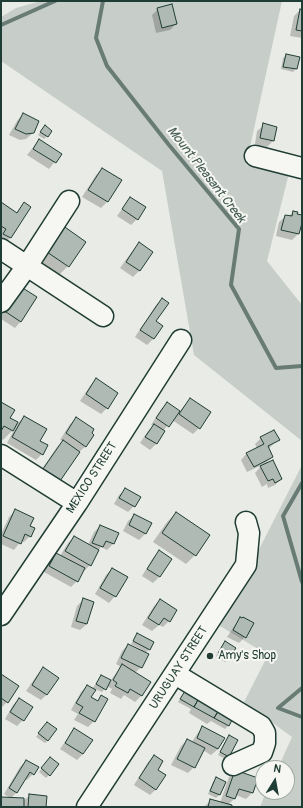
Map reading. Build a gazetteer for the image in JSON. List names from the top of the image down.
{
  "streets": {
    "street": ["MEXICO STREET", "URUGUAY STREET"]
  },
  "water": ["Mount Pleasant Creek"],
  "places": ["Amy's Shop"],
  "north": "top"
}
